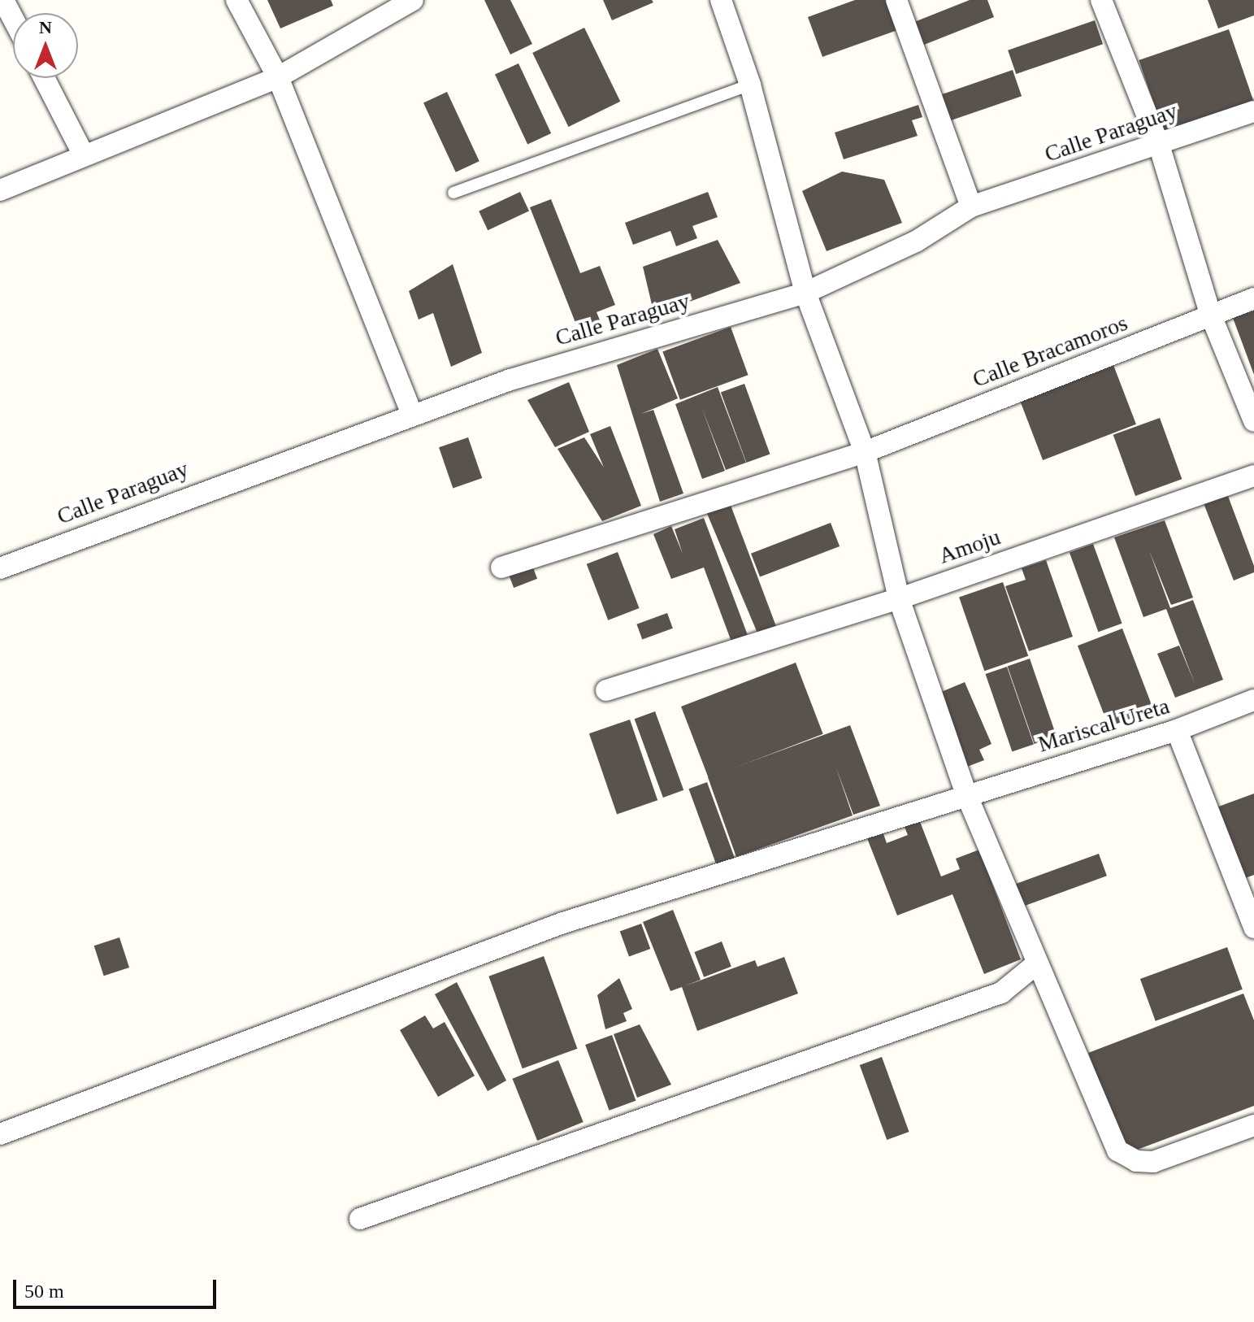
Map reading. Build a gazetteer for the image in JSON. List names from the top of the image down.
{
  "streets": {
    "street": [
      "Calle Paraguay",
      "Calle Bracamoros",
      "Amoju",
      "Mariscal Ureta"
    ]
  },
  "scale_bar": "50 m",
  "north": "top"
}
